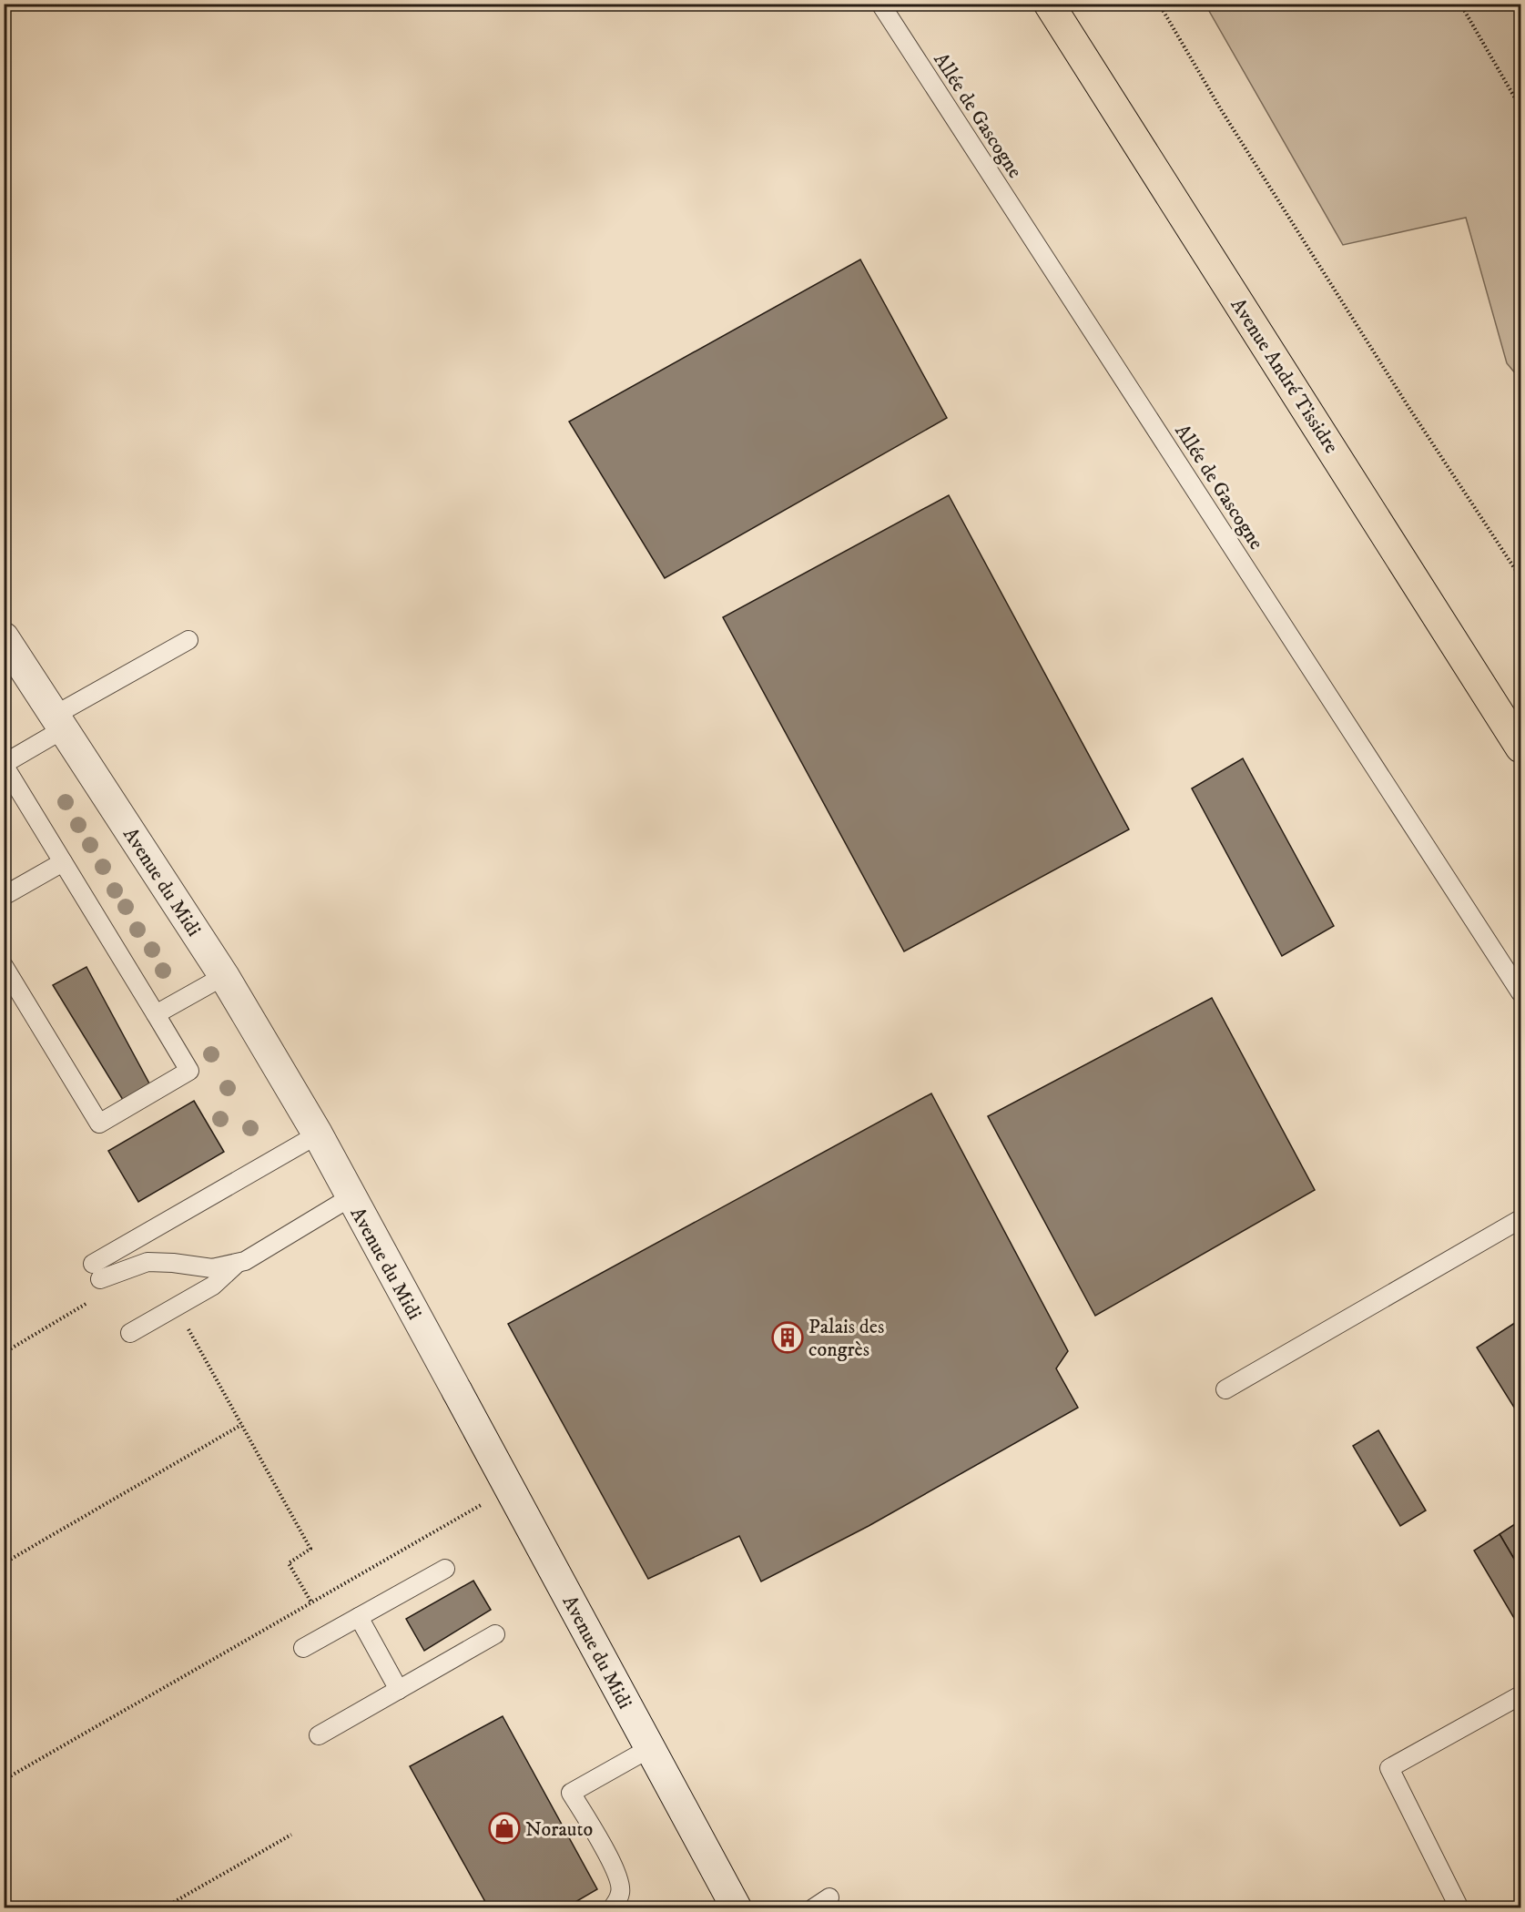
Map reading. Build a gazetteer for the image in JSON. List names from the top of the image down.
{
  "streets": {
    "main road": ["Avenue André Tissidre"],
    "street": ["Avenue du Midi"],
    "lane": ["Allée de Gascogne"]
  },
  "places": {
    "building": ["Palais des congrès"],
    "shop": ["Norauto"]
  }
}
